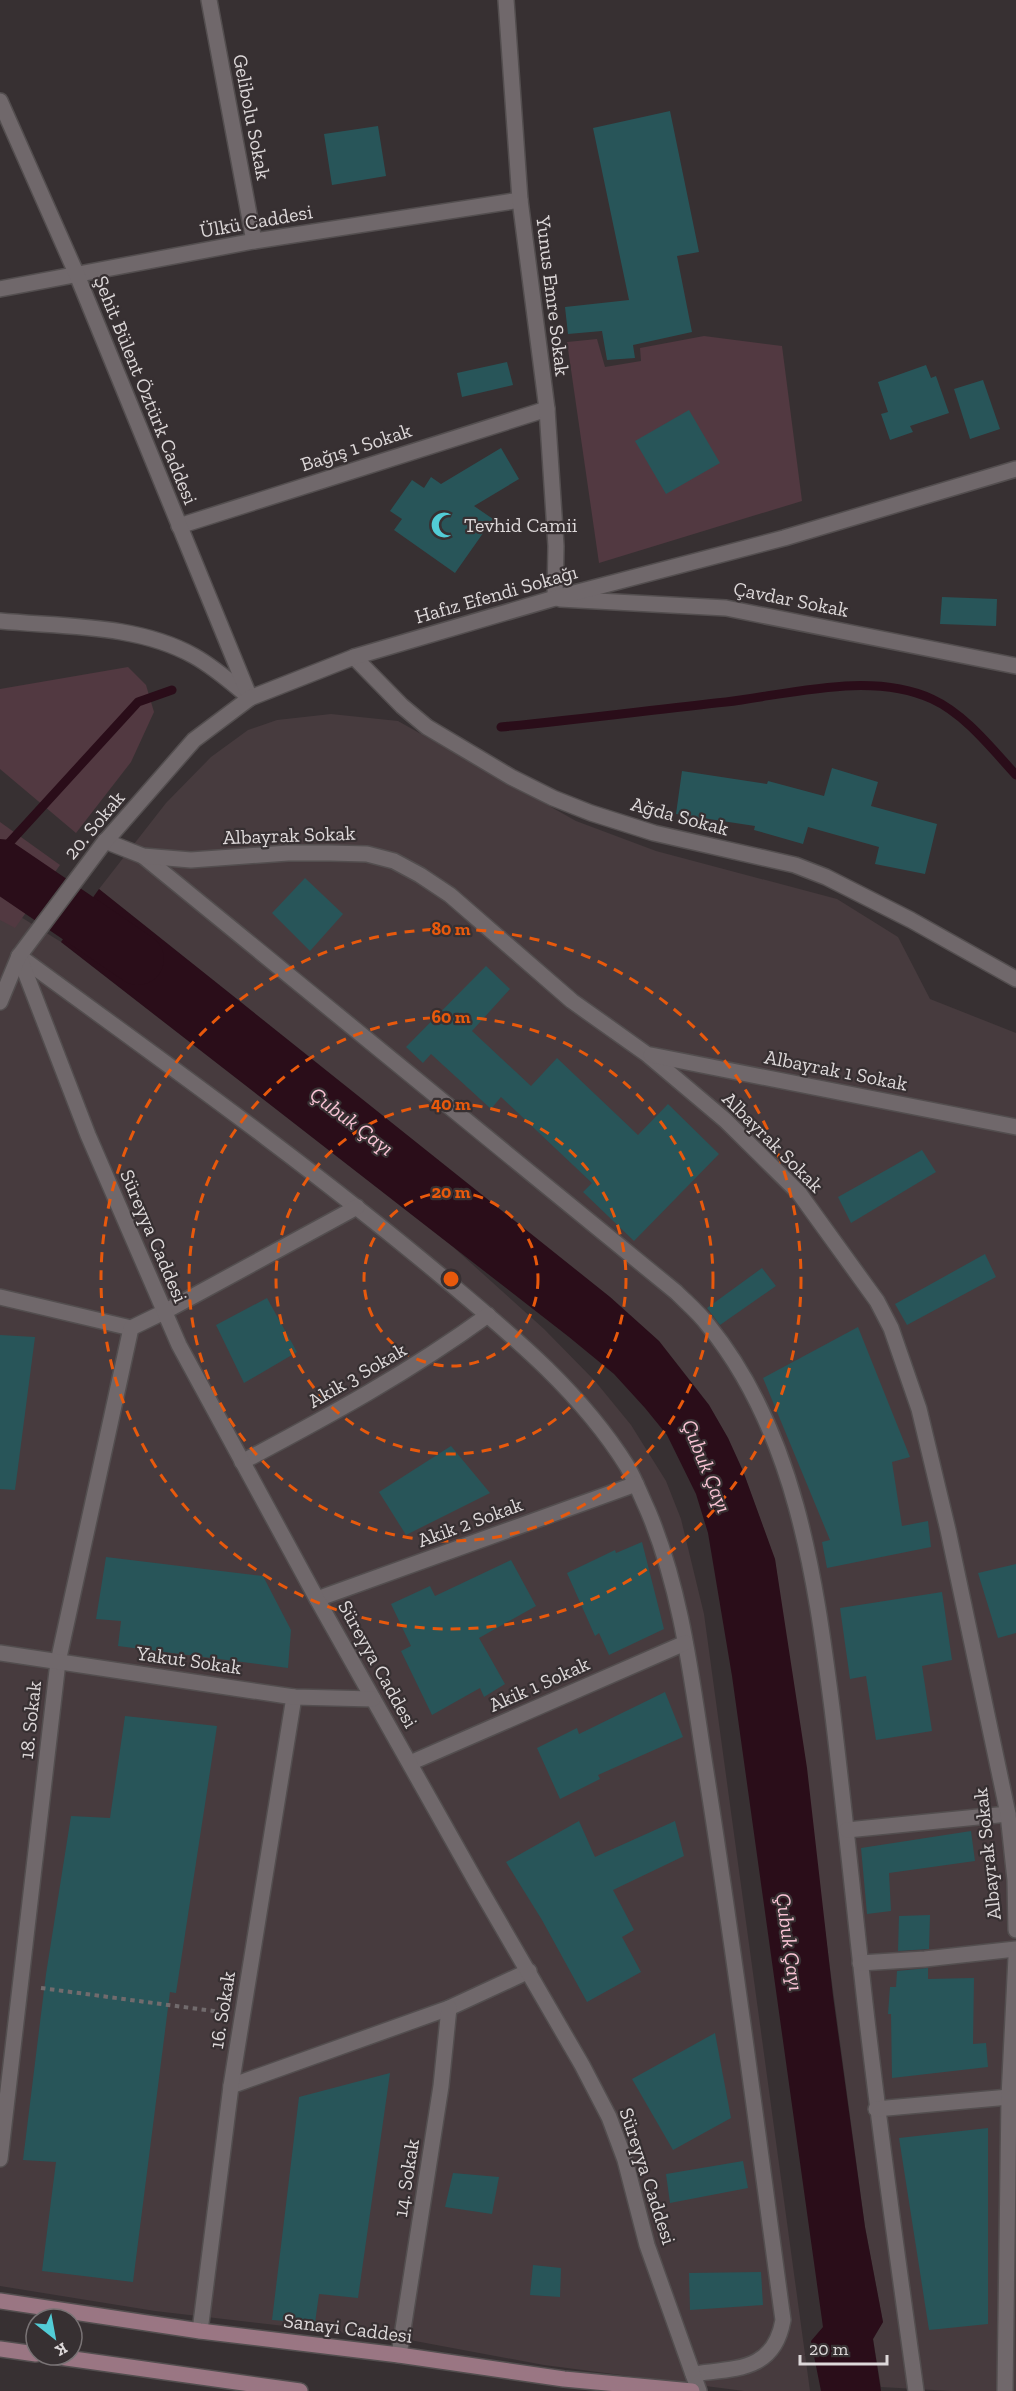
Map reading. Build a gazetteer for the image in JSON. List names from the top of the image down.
{
  "streets": {
    "main road": ["Sanayi Caddesi"],
    "street": [
      "Gelibolu Sokak",
      "Ülkü Caddesi",
      "Yunus Emre Sokak",
      "Şehit Bülent Öztürk Caddesi",
      "Bağış 1 Sokak",
      "Hafız Efendi Sokağı",
      "Çavdar Sokak",
      "Ağda Sokak",
      "20. Sokak",
      "Albayrak Sokak",
      "Albayrak 1 Sokak",
      "Süreyya Caddesi",
      "Akik 3 Sokak",
      "Akik 2 Sokak",
      "Yakut Sokak",
      "Akik 1 Sokak",
      "18. Sokak",
      "16. Sokak",
      "14. Sokak"
    ]
  },
  "crossings": [
    ["Gelibolu Sokak", "Ülkü Caddesi"],
    ["Ülkü Caddesi", "Yunus Emre Sokak"],
    ["Ülkü Caddesi", "Şehit Bülent Öztürk Caddesi"],
    ["Yunus Emre Sokak", "Bağış 1 Sokak"],
    ["Yunus Emre Sokak", "Hafız Efendi Sokağı"],
    ["Yunus Emre Sokak", "Çavdar Sokak"],
    ["Şehit Bülent Öztürk Caddesi", "Bağış 1 Sokak"],
    ["Şehit Bülent Öztürk Caddesi", "Hafız Efendi Sokağı"],
    ["Şehit Bülent Öztürk Caddesi", "20. Sokak"],
    ["Hafız Efendi Sokağı", "Çavdar Sokak"],
    ["Hafız Efendi Sokağı", "Ağda Sokak"],
    ["Hafız Efendi Sokağı", "20. Sokak"],
    ["20. Sokak", "Albayrak Sokak"],
    ["20. Sokak", "Süreyya Caddesi"],
    ["Albayrak Sokak", "Albayrak 1 Sokak"],
    ["Süreyya Caddesi", "Akik 3 Sokak"],
    ["Süreyya Caddesi", "Akik 2 Sokak"],
    ["Süreyya Caddesi", "Yakut Sokak"],
    ["Süreyya Caddesi", "Akik 1 Sokak"],
    ["Yakut Sokak", "18. Sokak"],
    ["Yakut Sokak", "16. Sokak"],
    ["16. Sokak", "Sanayi Caddesi"],
    ["14. Sokak", "Sanayi Caddesi"]
  ],
  "water": ["Çubuk Çayı"],
  "places": {
    "mosque": ["Tevhid Camii"]
  },
  "scale_bar": "20 m",
  "north": "bottom right",
  "rings": [
    "80 m",
    "60 m",
    "40 m",
    "20 m"
  ]
}
